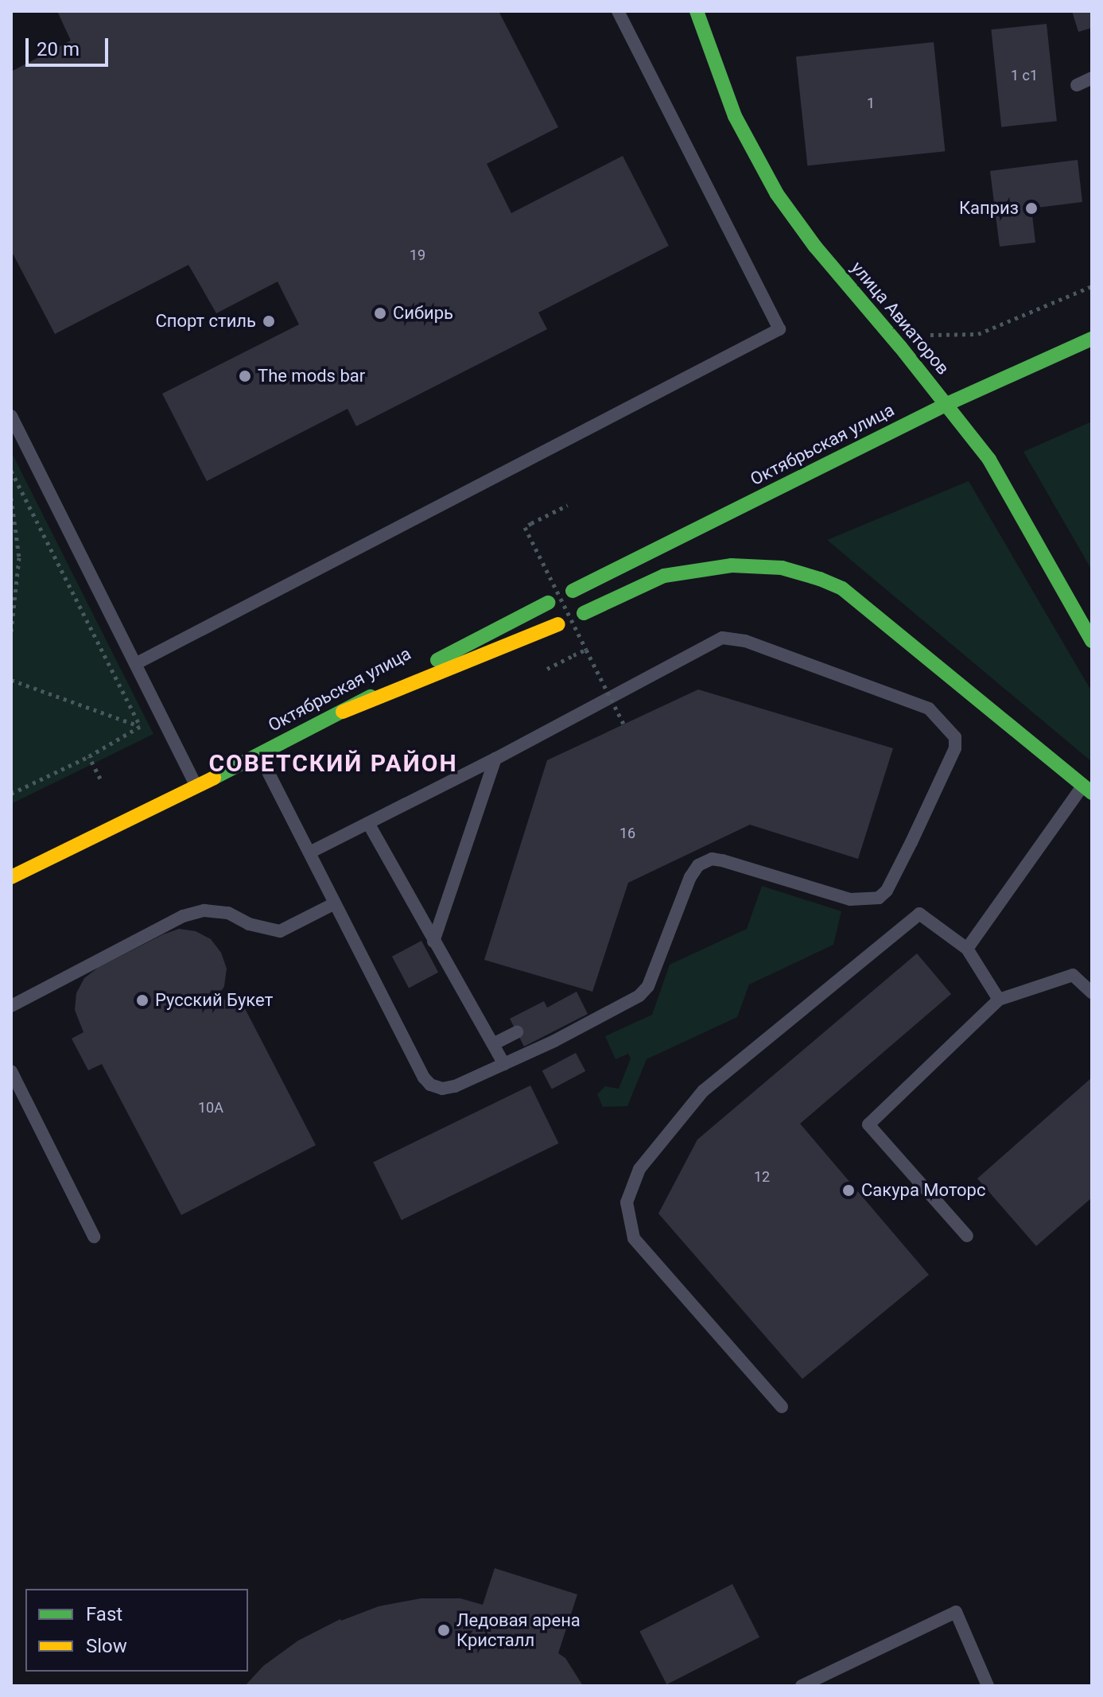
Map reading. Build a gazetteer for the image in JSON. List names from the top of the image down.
{
  "streets": {
    "main road": ["улица Авиаторов", "Октябрьская улица"]
  },
  "crossings": [
    ["улица Авиаторов", "Октябрьская улица"]
  ],
  "districts": ["СОВЕТСКИЙ РАЙОН"],
  "places": [
    "Каприз",
    "Сибирь",
    "Спорт стиль",
    "The mods bar",
    "Русский Букет",
    "Сакура Моторс",
    "Ледовая арена Кристалл"
  ],
  "house_numbers": [
    "1 с1",
    "1",
    "19",
    "16",
    "10А",
    "12"
  ],
  "legend": ["Fast", "Slow"],
  "scale_bar": "20 m"
}
